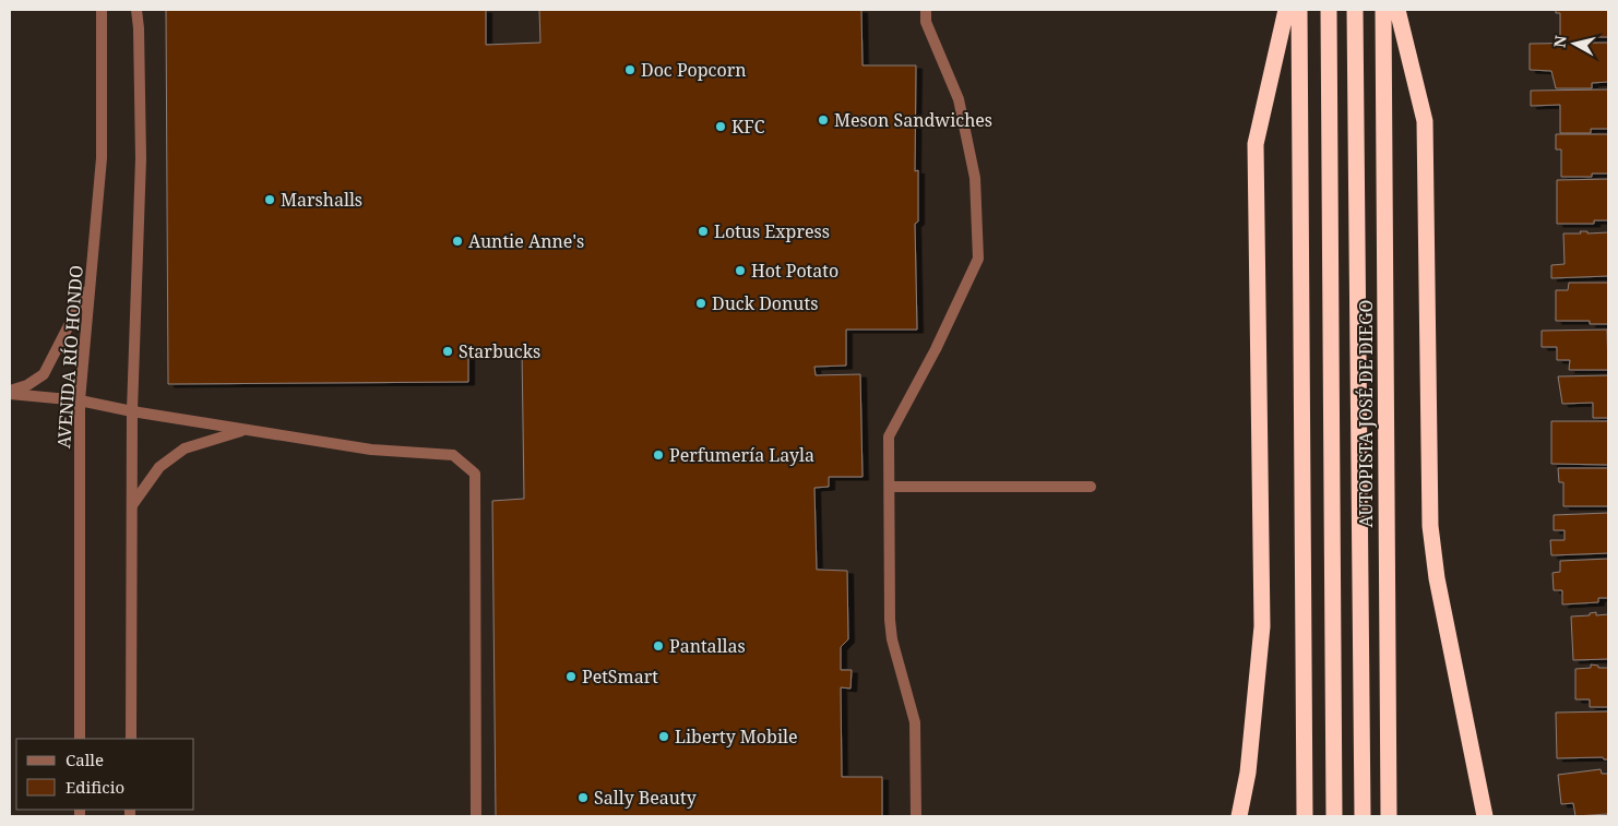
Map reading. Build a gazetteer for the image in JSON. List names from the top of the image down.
{
  "streets": {
    "highway": ["AUTOPISTA JOSÉ DE DIEGO"],
    "street": ["AVENIDA RÍO HONDO"]
  },
  "places": [
    "Doc Popcorn",
    "Meson Sandwiches",
    "KFC",
    "Marshalls",
    "Lotus Express",
    "Auntie Anne's",
    "Hot Potato",
    "Duck Donuts",
    "Starbucks",
    "Perfumería Layla",
    "Pantallas",
    "PetSmart",
    "Liberty Mobile",
    "Sally Beauty"
  ],
  "legend": ["Calle", "Edificio"],
  "north": "left"
}
